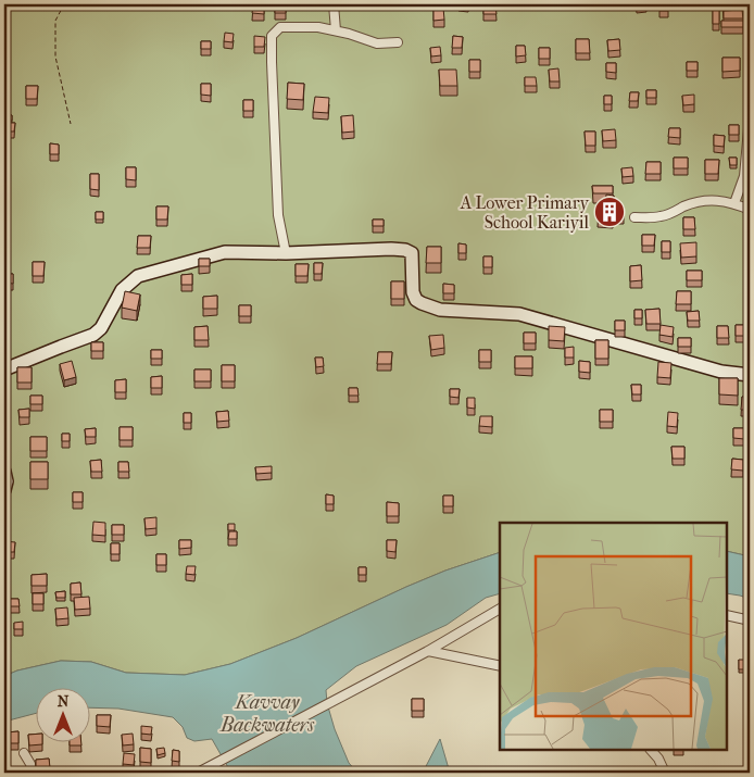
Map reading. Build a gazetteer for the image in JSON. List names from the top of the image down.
{
  "water": ["Kavvay Backwaters"],
  "places": {
    "building": ["A Lower Primary School Kariyil"]
  },
  "north": "top"
}
